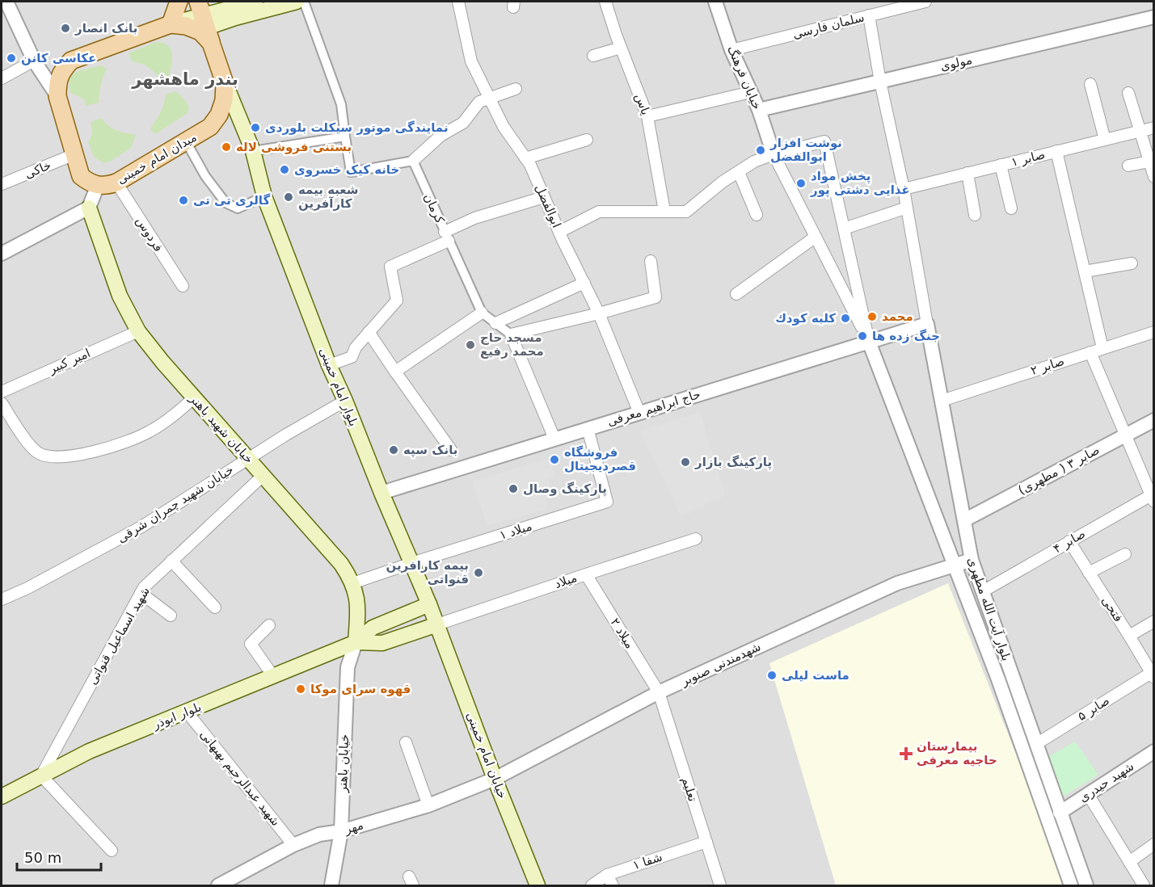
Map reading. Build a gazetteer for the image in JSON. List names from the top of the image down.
{
  "streets": {
    "main road": [
      "میدان امام خمینی",
      "بلوار امام خمینی",
      "خیابان شهید باهنر",
      "بلوار ابوذر",
      "خیابان امام خمینی"
    ],
    "street": [
      "سلمان فارسی",
      "مولوی",
      "خیابان فرهنگ",
      "یاس",
      "صابر ۱",
      "خاکی",
      "ابوالفضل",
      "کرمان",
      "فردوس",
      "امیر کبیر",
      "صابر ۲",
      "حاج ابراهیم معرفی",
      "صابر ۳ ( مطهری)",
      "خیابان شهید چمران شرقی",
      "میلاد ۱",
      "صابر ۴",
      "میلاد",
      "بلوار آیت الله مطهری",
      "فتحی",
      "میلاد ۲",
      "شهید اسماعیل قنواتی",
      "شهدمندنی صنوبر",
      "صابر ۵",
      "خیابان باهنر",
      "شهید عبدالرحیم بهبهانی",
      "شهید حیدری",
      "تعلیم",
      "مهر",
      "شفا ۱"
    ]
  },
  "crossings": [
    ["سلمان فارسی", "خیابان فرهنگ"],
    ["مولوی", "خیابان فرهنگ"],
    ["میدان امام خمینی", "فردوس"],
    ["میدان امام خمینی", "بلوار امام خمینی"],
    ["ابوالفضل", "حاج ابراهیم معرفی"],
    ["امیر کبیر", "خیابان شهید باهنر"],
    ["صابر ۲", "بلوار آیت الله مطهری"],
    ["بلوار امام خمینی", "حاج ابراهیم معرفی"],
    ["بلوار امام خمینی", "خیابان شهید چمران شرقی"],
    ["بلوار امام خمینی", "میلاد ۱"],
    ["بلوار امام خمینی", "میلاد"],
    ["بلوار امام خمینی", "خیابان امام خمینی"],
    ["حاج ابراهیم معرفی", "میلاد ۱"],
    ["حاج ابراهیم معرفی", "بلوار آیت الله مطهری"],
    ["خیابان شهید باهنر", "خیابان شهید چمران شرقی"],
    ["خیابان شهید باهنر", "میلاد ۱"],
    ["خیابان شهید باهنر", "شهید اسماعیل قنواتی"],
    ["خیابان شهید باهنر", "بلوار ابوذر"],
    ["خیابان شهید باهنر", "خیابان باهنر"],
    ["صابر ۳ ( مطهری)", "بلوار آیت الله مطهری"],
    ["صابر ۴", "بلوار آیت الله مطهری"],
    ["صابر ۴", "فتحی"],
    ["میلاد", "میلاد ۲"],
    ["میلاد", "خیابان امام خمینی"],
    ["بلوار آیت الله مطهری", "شهدمندنی صنوبر"],
    ["بلوار آیت الله مطهری", "صابر ۵"],
    ["بلوار آیت الله مطهری", "شهید حیدری"],
    ["فتحی", "صابر ۵"],
    ["میلاد ۲", "شهدمندنی صنوبر"],
    ["میلاد ۲", "تعلیم"],
    ["شهید اسماعیل قنواتی", "بلوار ابوذر"],
    ["شهدمندنی صنوبر", "خیابان امام خمینی"],
    ["شهدمندنی صنوبر", "تعلیم"],
    ["شهدمندنی صنوبر", "مهر"],
    ["بلوار ابوذر", "خیابان باهنر"],
    ["بلوار ابوذر", "شهید عبدالرحیم بهبهانی"],
    ["خیابان امام خمینی", "مهر"],
    ["خیابان باهنر", "مهر"],
    ["شهید عبدالرحیم بهبهانی", "مهر"],
    ["تعلیم", "شفا ۱"]
  ],
  "districts": ["بندر ماهشهر"],
  "places": {
    "other": [
      "بانک انصار",
      "عکاسی کانن",
      "نمایندگی موتور سیکلت بلوردی",
      "بستنی فروشی لاله",
      "نوشت افزار ابوالفضل",
      "خانه کیک خسروی",
      "پخش مواد غذایی دشتی پور",
      "شعبه بیمه کارآفرین",
      "گالری تی تی",
      "محمد",
      "كلبه كودك",
      "جنگ زده ها",
      "مسجد حاج محمد رفیع",
      "بانک سپه",
      "فروشگاه قصردیجیتال",
      "پارکینگ بازار",
      "پارکینگ وصال",
      "بیمه کارافرین قنواتی",
      "ماست لیلی",
      "قهوه سرای موکا"
    ],
    "health": ["بیمارستان حاجیه معرفی"]
  },
  "scale_bar": "50 m"
}
